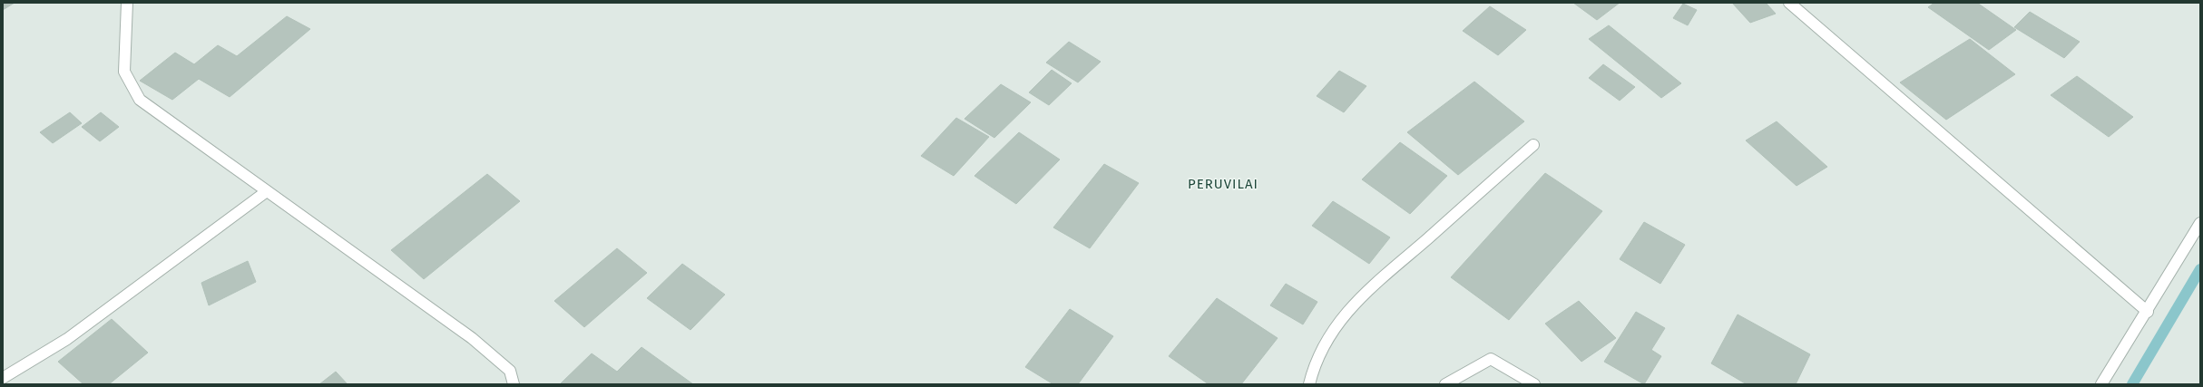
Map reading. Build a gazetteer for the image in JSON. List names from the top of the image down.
{
  "districts": ["PERUVILAI"]
}
